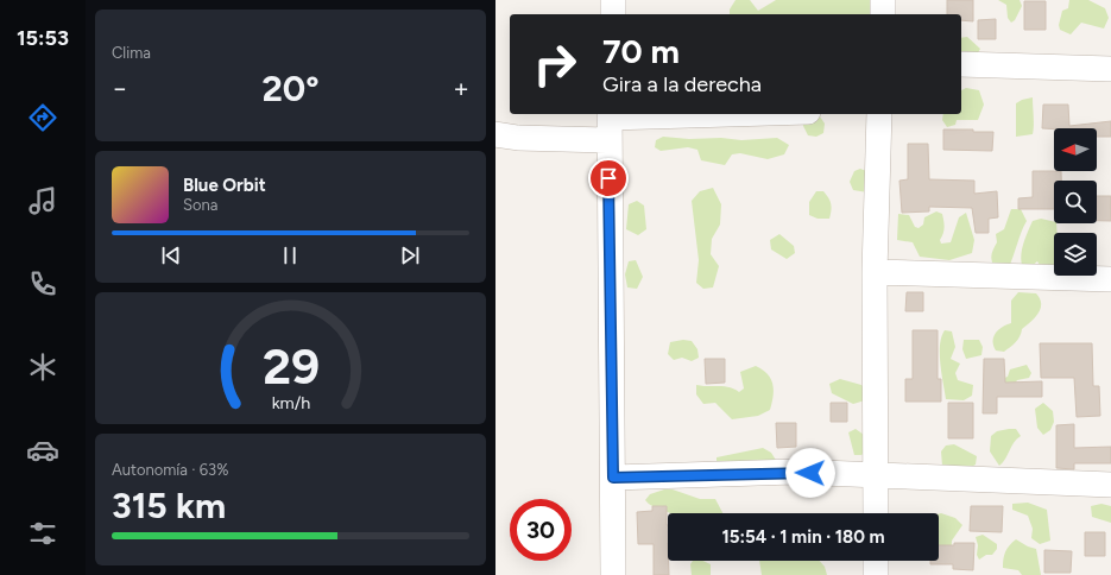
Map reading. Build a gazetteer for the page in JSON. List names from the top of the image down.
{
  "north": "left",
  "page": {
    "tabs": "15:53",
    "tile": [
      "Clima",
      ["Autonomía · 63%", "315 km"]
    ],
    "turn": ["70 m", "Gira a la derecha"],
    "heat": ["−", "20°", "+"],
    "song": ["Blue Orbit", "Sona"],
    "limit": "30",
    "trip": "15:54 · 1 min · 180 m",
    "gauge": ["29", "km/h"]
  }
}
